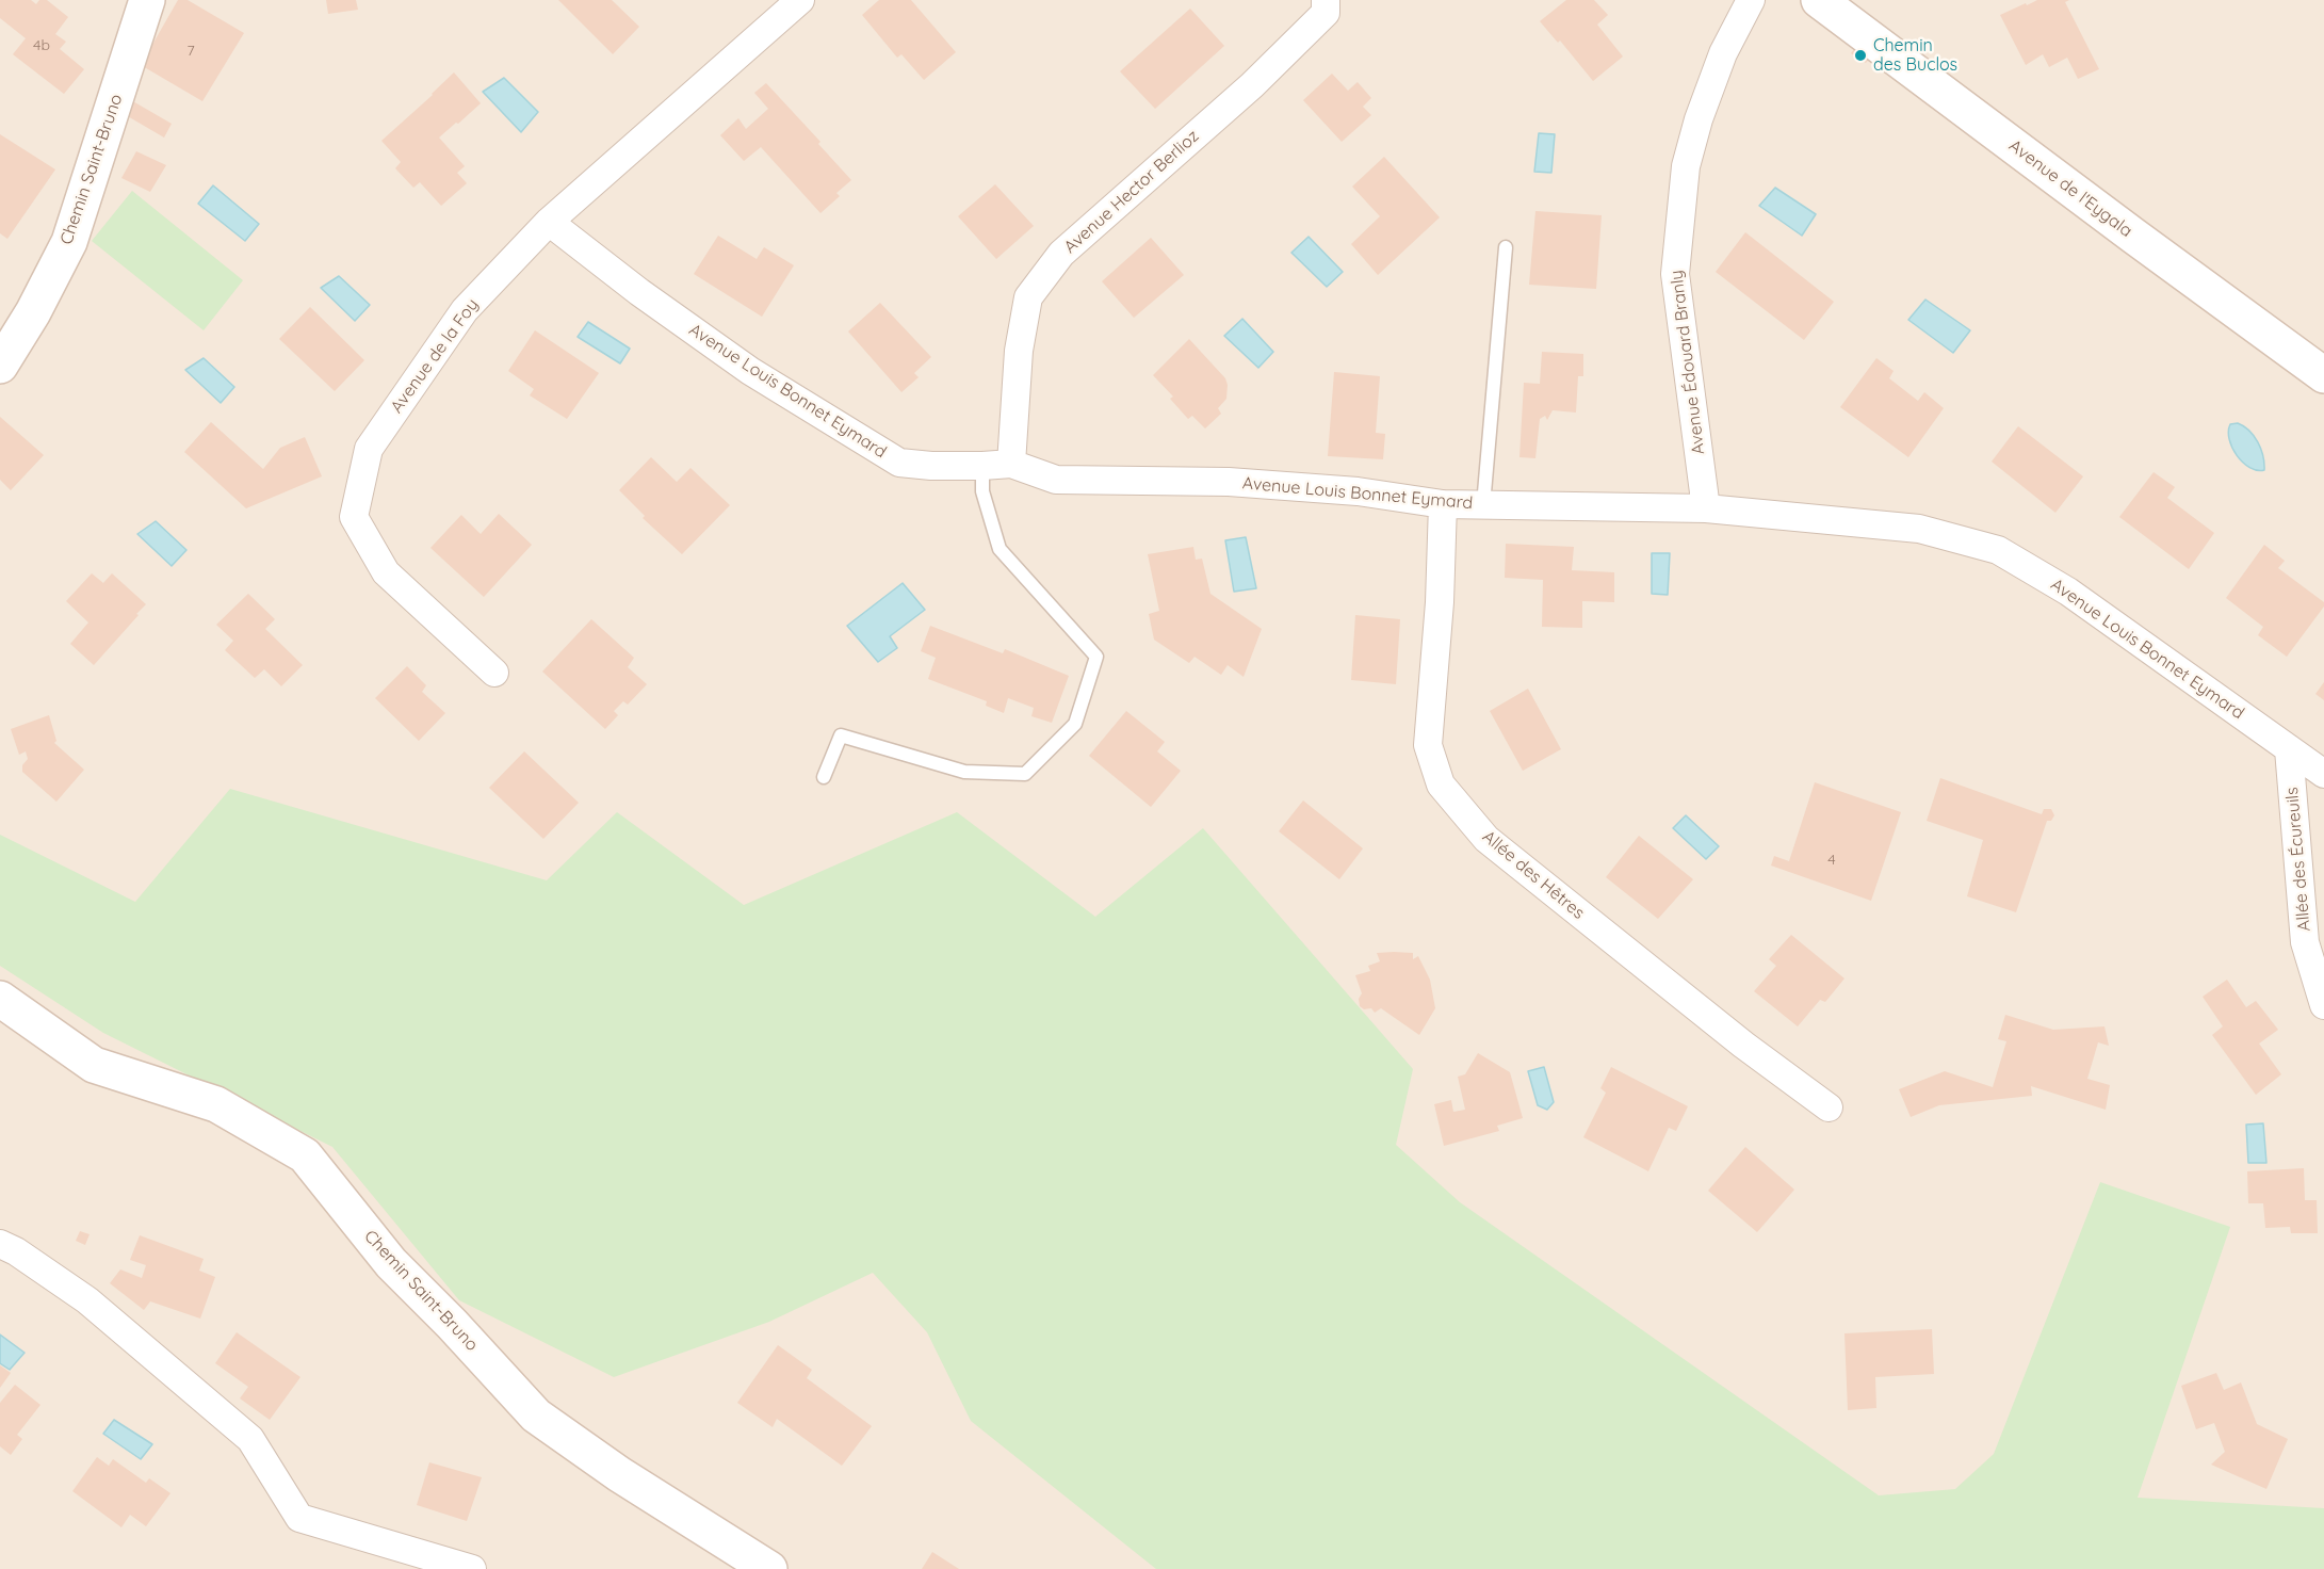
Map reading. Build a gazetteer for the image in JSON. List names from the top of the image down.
{
  "streets": {
    "street": [
      "Chemin Saint-Bruno",
      "Avenue de l'Eygala",
      "Avenue Hector Berlioz",
      "Avenue de la Foy",
      "Avenue Édouard Branly",
      "Avenue Louis Bonnet Eymard",
      "Allée des Écureuils",
      "Allée des Hêtres"
    ]
  },
  "crossings": [
    ["Avenue Hector Berlioz", "Avenue Louis Bonnet Eymard"],
    ["Avenue de la Foy", "Avenue Louis Bonnet Eymard"],
    ["Avenue Édouard Branly", "Avenue Louis Bonnet Eymard"],
    ["Avenue Louis Bonnet Eymard", "Allée des Écureuils"],
    ["Avenue Louis Bonnet Eymard", "Allée des Hêtres"]
  ],
  "places": ["Chemin des Buclos"],
  "house_numbers": ["4b", "7", "4"]
}
